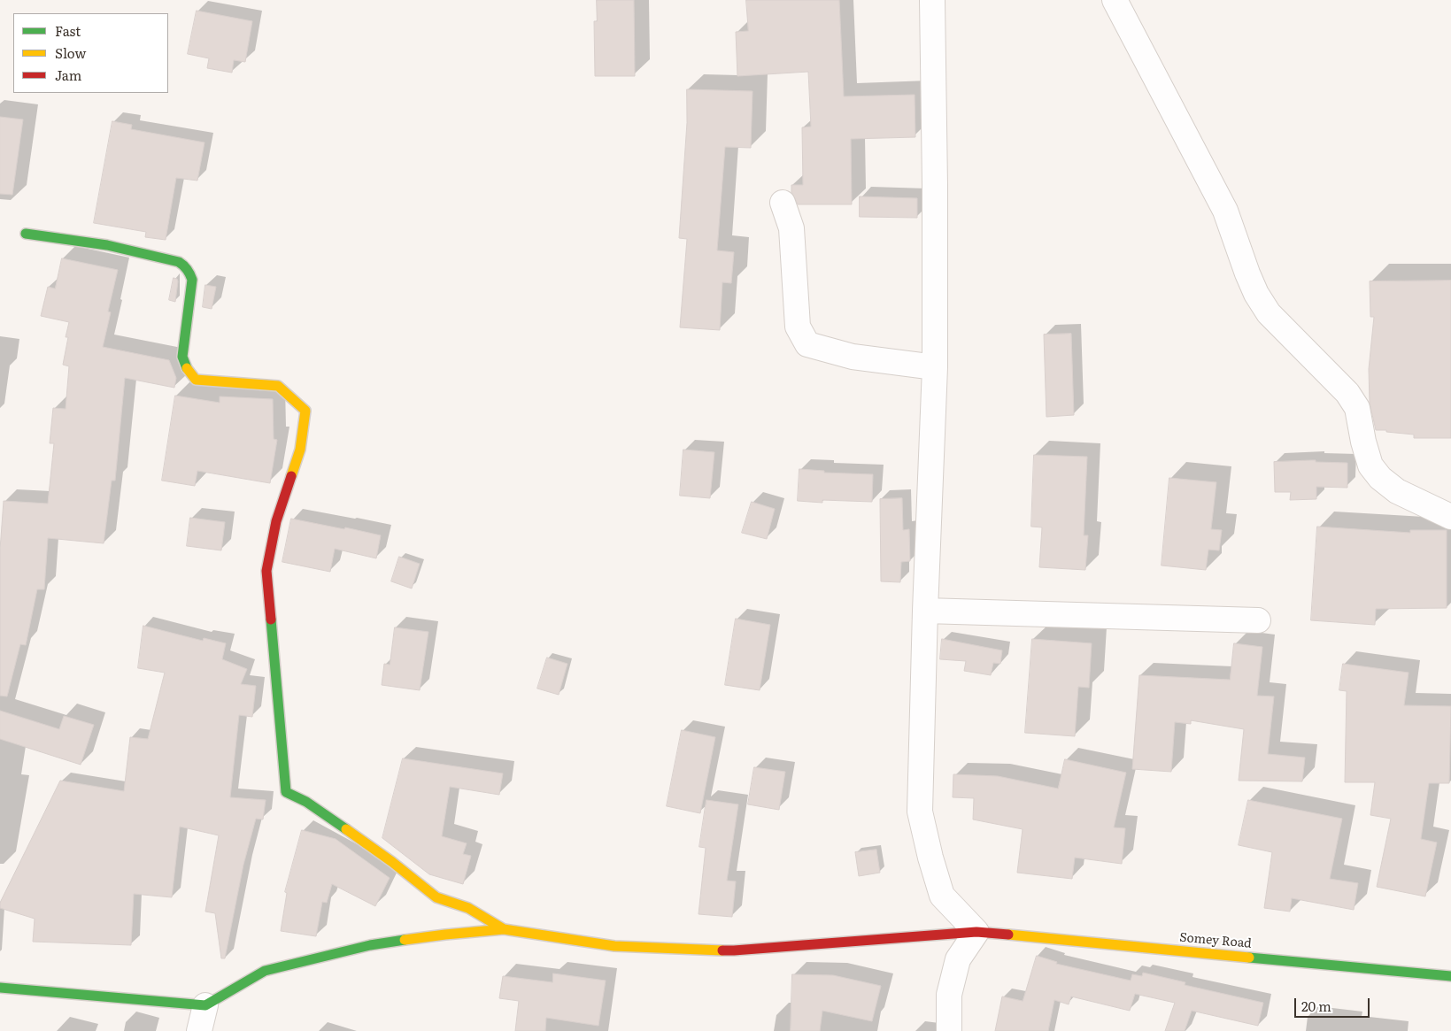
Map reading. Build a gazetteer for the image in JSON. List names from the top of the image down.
{
  "streets": {
    "street": ["Somey Road"]
  },
  "legend": ["Fast", "Slow", "Jam"],
  "scale_bar": "20 m"
}
